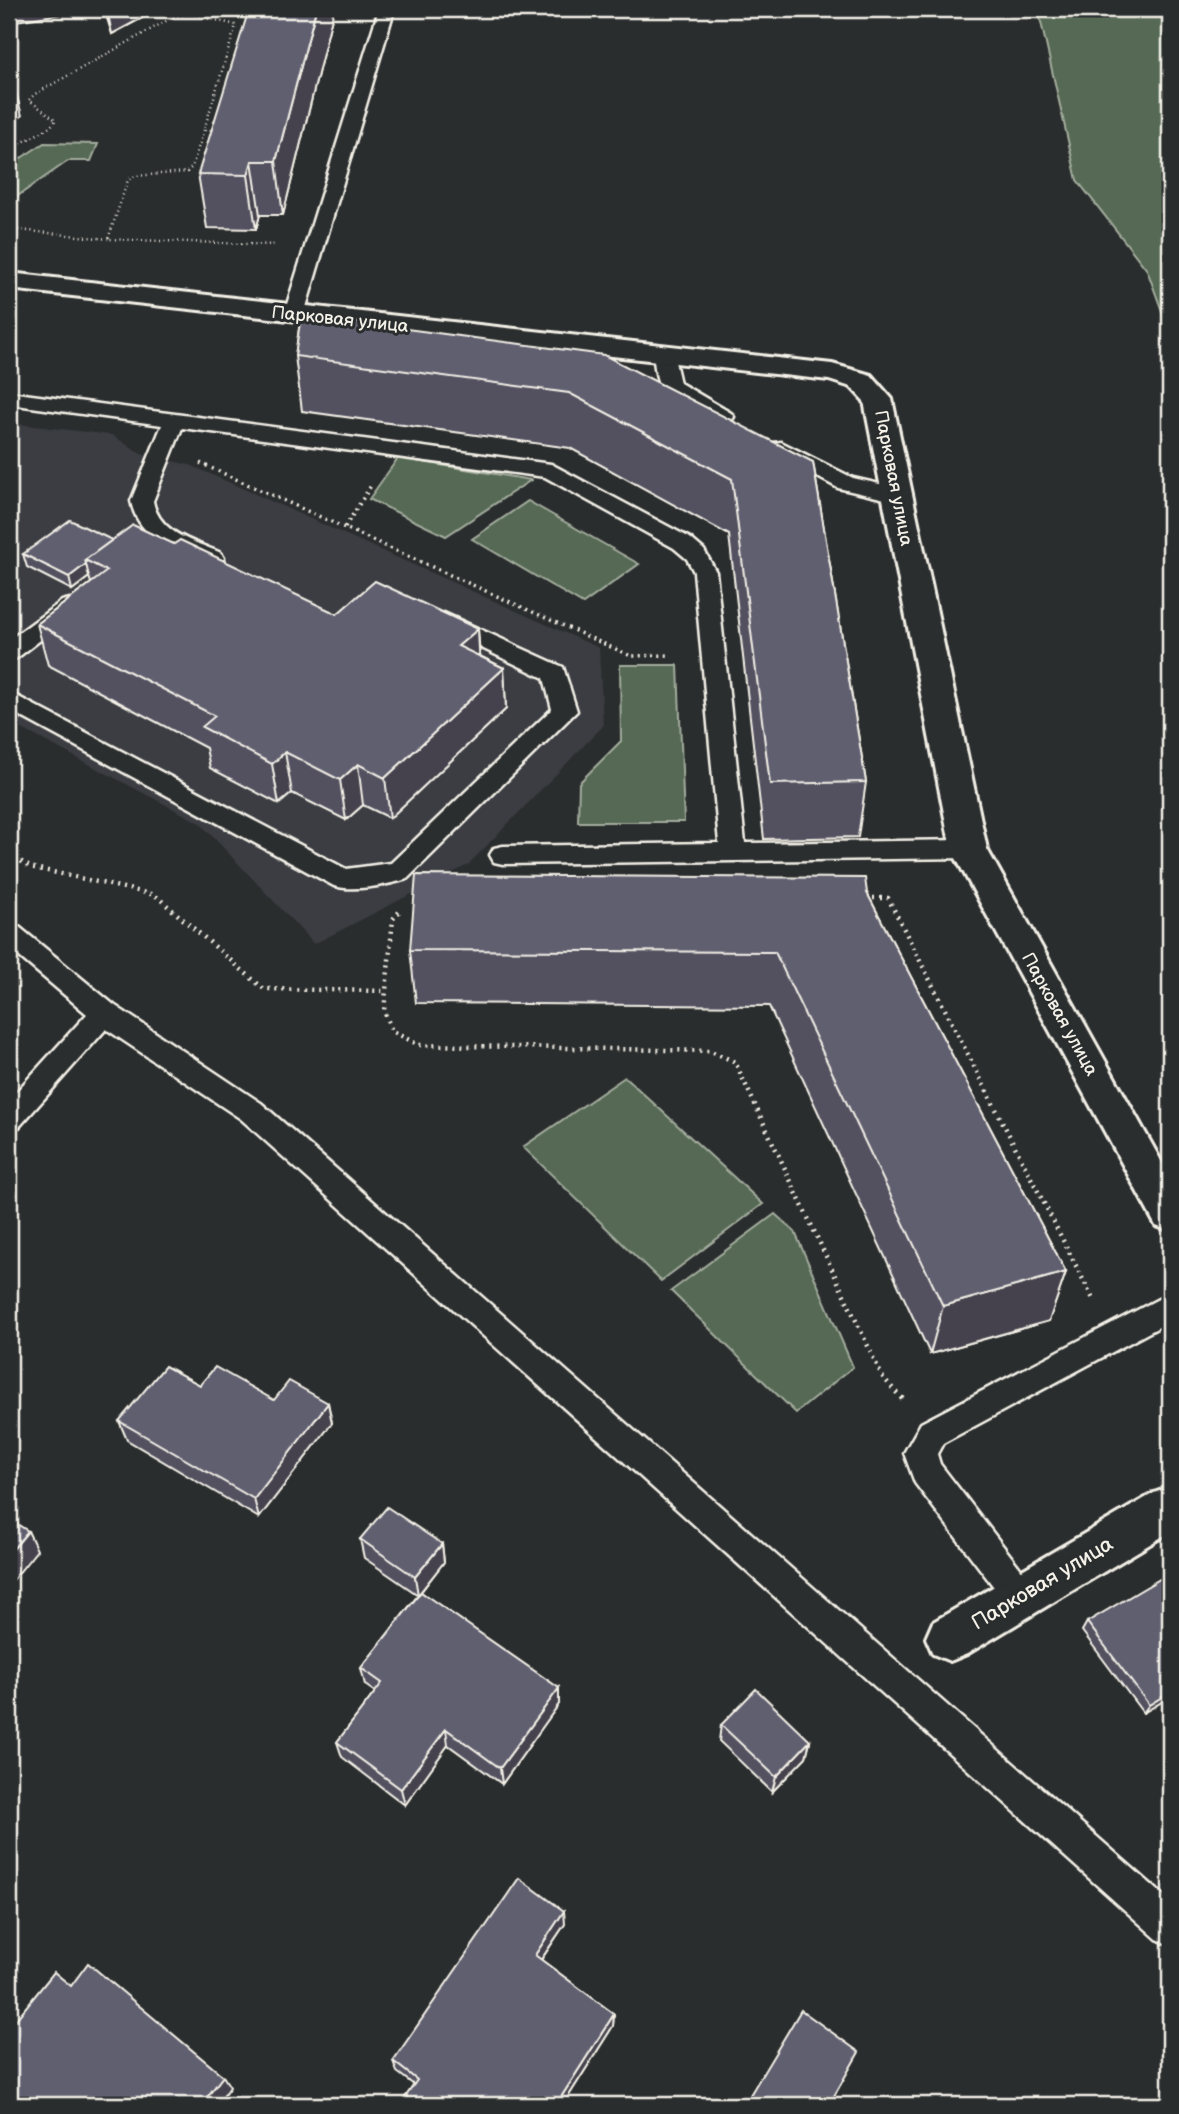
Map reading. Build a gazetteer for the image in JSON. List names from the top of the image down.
{
  "streets": {
    "street": ["Парковая улица"]
  }
}
